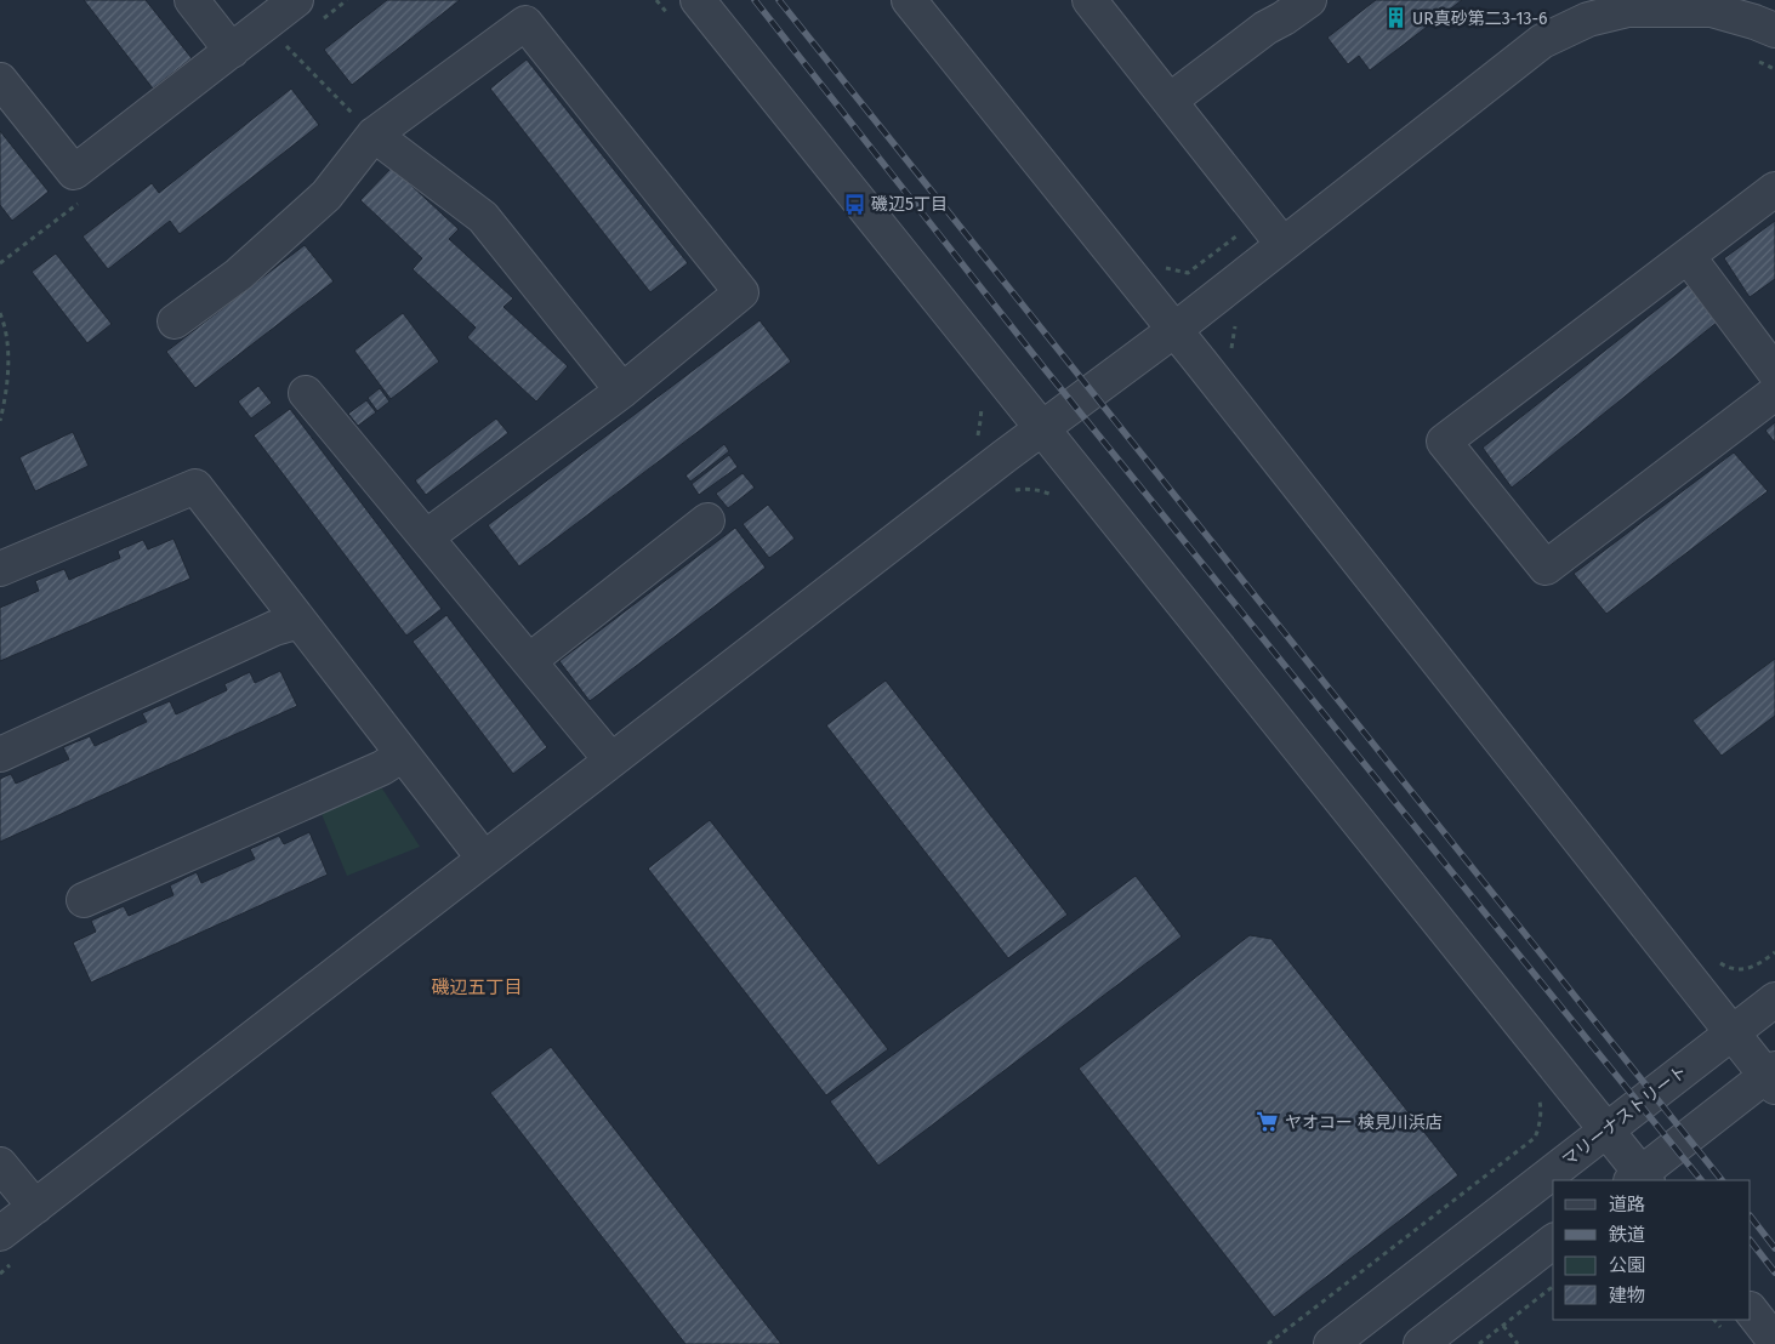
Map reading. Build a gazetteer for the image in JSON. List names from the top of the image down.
{
  "streets": {
    "street": ["マリーナストリート"]
  },
  "districts": ["磯辺五丁目"],
  "places": {
    "building": ["UR真砂第二3-13-6"],
    "bus stop": ["磯辺5丁目"],
    "supermarket": ["ヤオコー 検見川浜店"]
  },
  "legend": [
    "道路",
    "鉄道",
    "公園",
    "建物"
  ]
}
